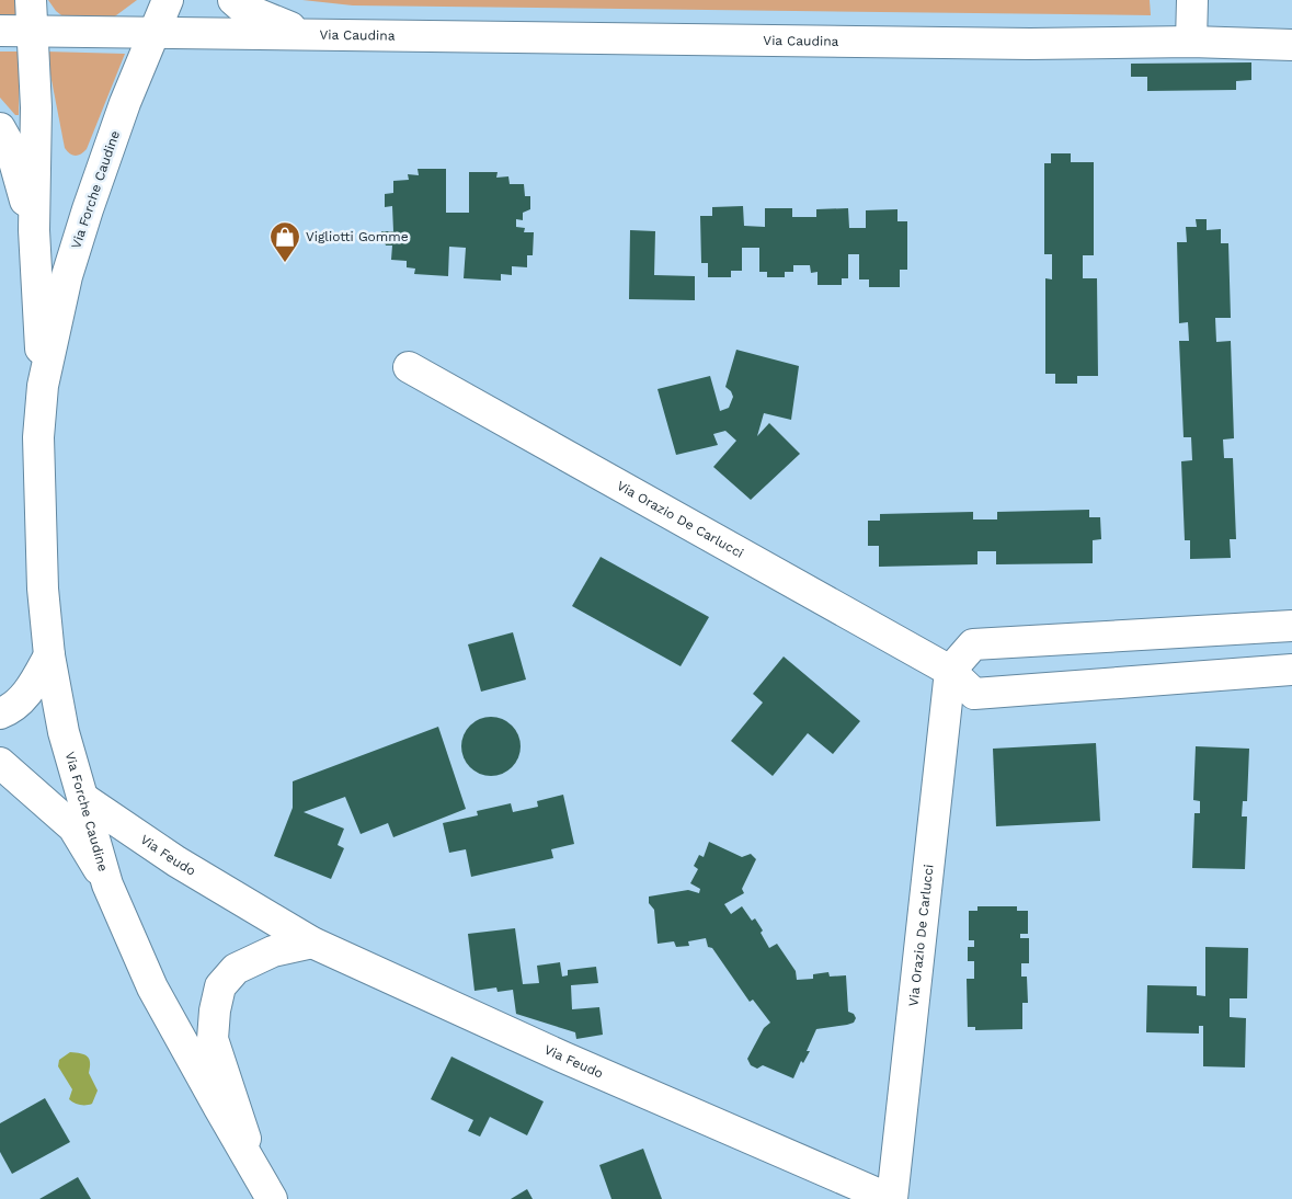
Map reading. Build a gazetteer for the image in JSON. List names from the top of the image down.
{
  "streets": {
    "street": [
      "Via Caudina",
      "Via Forche Caudine",
      "Via Orazio De Carlucci",
      "Via Feudo"
    ]
  },
  "crossings": [
    ["Via Caudina", "Via Forche Caudine"],
    ["Via Forche Caudine", "Via Feudo"],
    ["Via Orazio De Carlucci", "Via Feudo"]
  ],
  "places": {
    "shop": ["Vigliotti Gomme"]
  }
}
